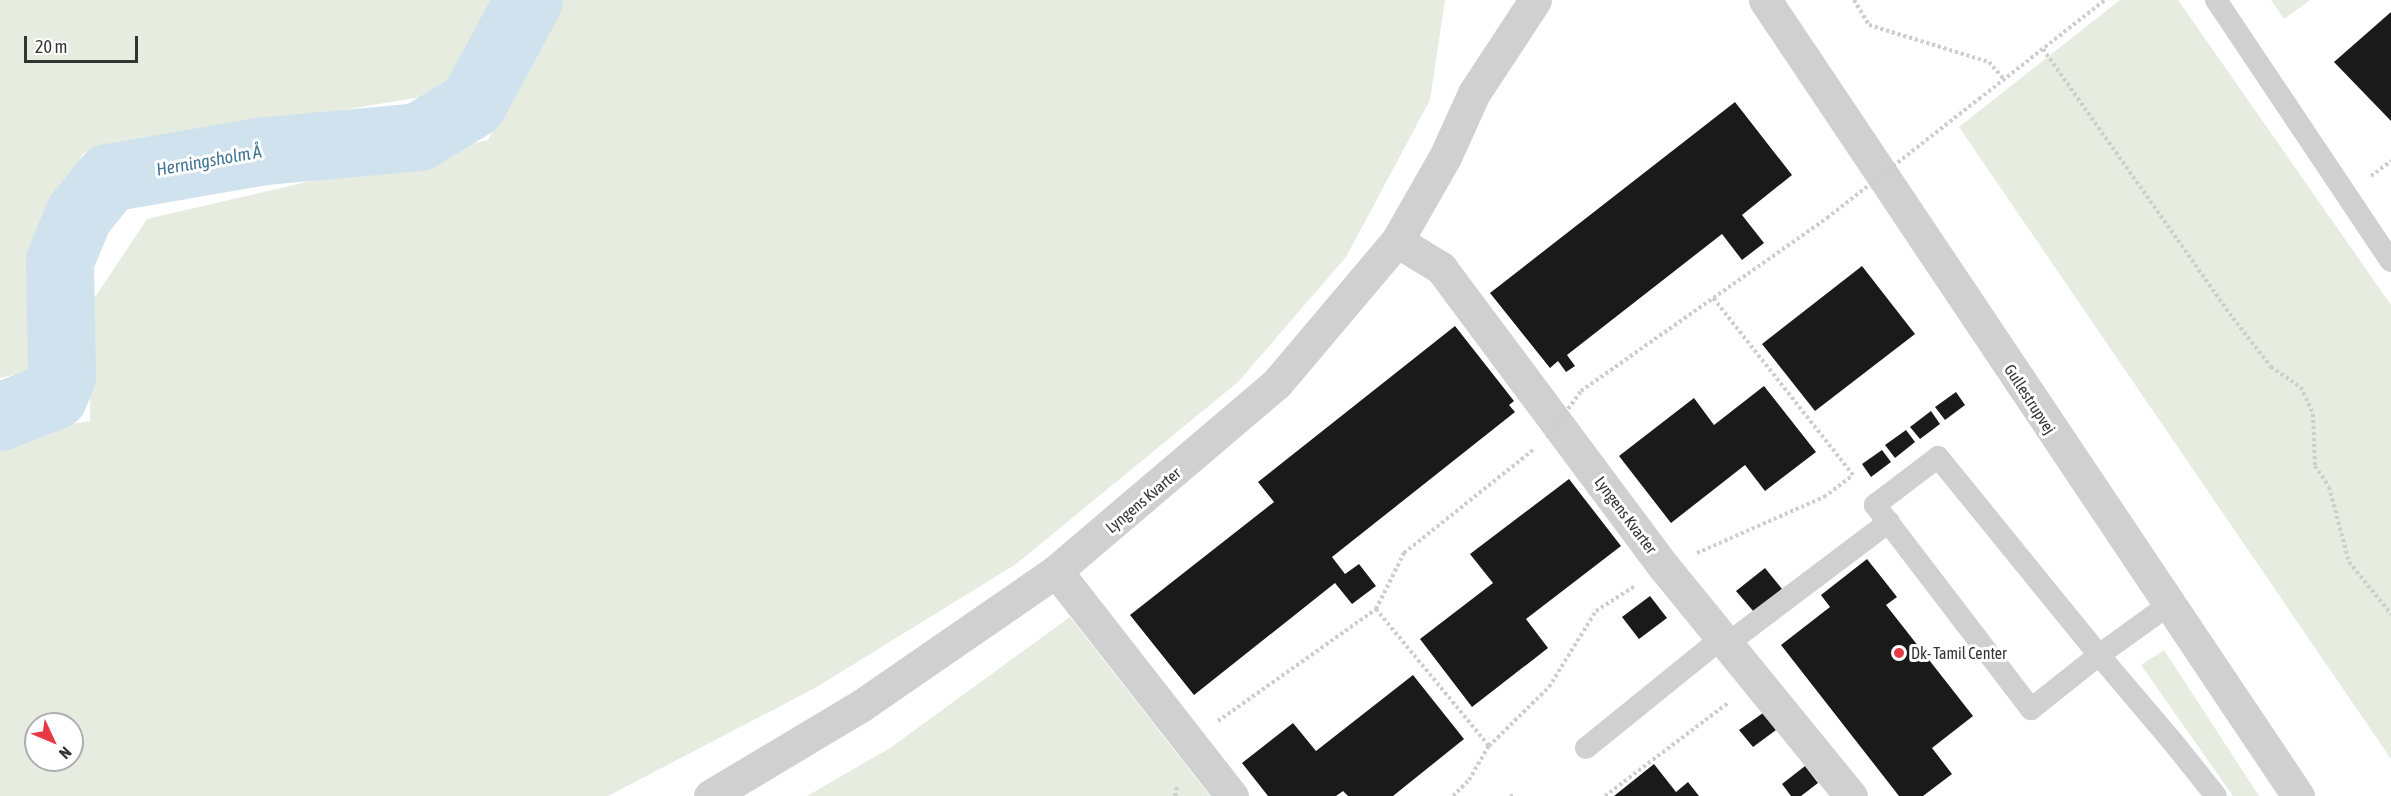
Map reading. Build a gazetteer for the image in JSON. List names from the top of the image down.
{
  "streets": {
    "street": ["Gullestrupvej", "Lyngens Kvarter"]
  },
  "water": ["Herningsholm Å"],
  "places": ["Dk- Tamil Center"],
  "scale_bar": "20 m",
  "north": "bottom right"
}
